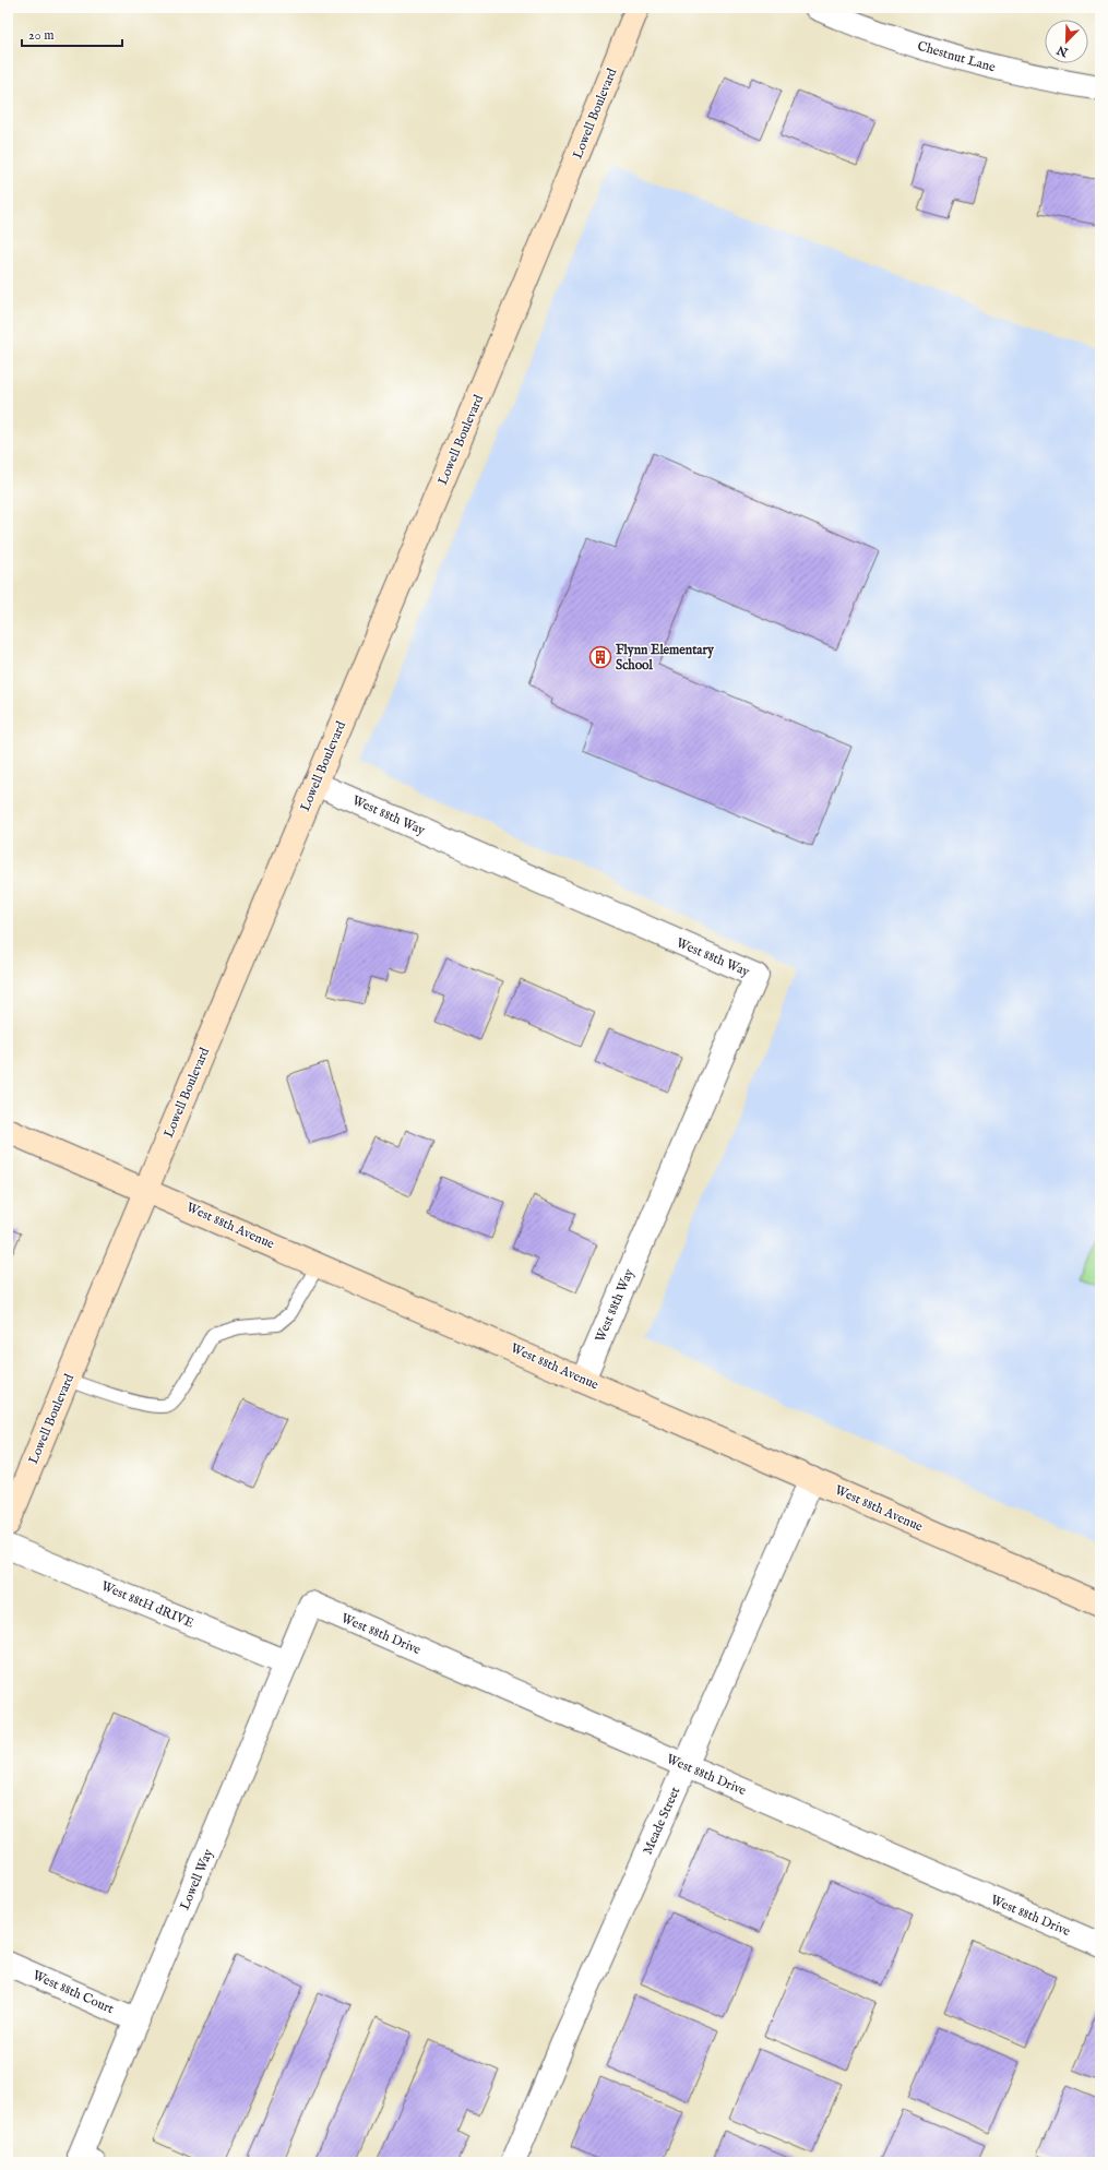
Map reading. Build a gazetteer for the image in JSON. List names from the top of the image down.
{
  "streets": {
    "street": [
      "Chestnut Lane",
      "Lowell Boulevard",
      "West 88th Way",
      "West 88th Avenue",
      "West 88tH dRIVE",
      "West 88th Drive",
      "Meade Street",
      "Lowell Way",
      "West 88th Court"
    ]
  },
  "crossings": [
    ["Lowell Boulevard", "West 88th Way"],
    ["Lowell Boulevard", "West 88th Avenue"],
    ["West 88th Way", "West 88th Avenue"],
    ["West 88th Avenue", "Meade Street"],
    ["West 88tH dRIVE", "Lowell Way"],
    ["West 88th Drive", "Meade Street"],
    ["West 88th Drive", "Lowell Way"],
    ["Lowell Way", "West 88th Court"]
  ],
  "places": {
    "building": ["Flynn Elementary School"]
  },
  "scale_bar": "20 m",
  "north": "bottom left"
}
